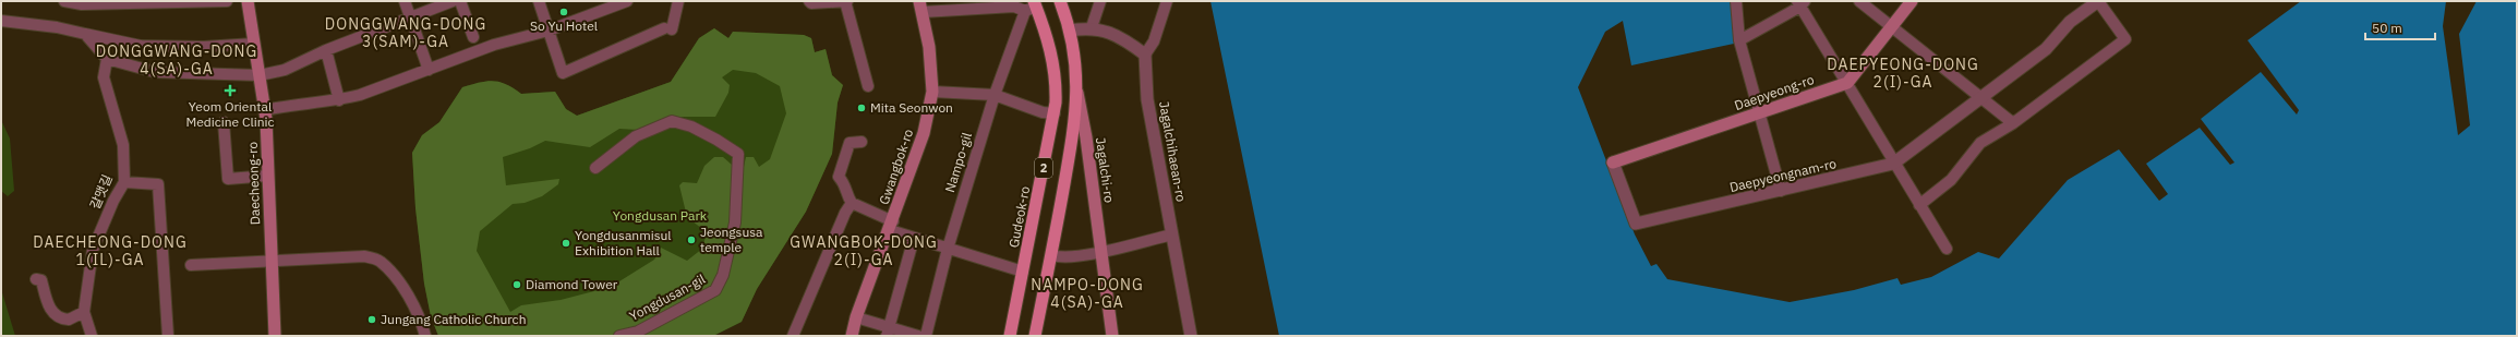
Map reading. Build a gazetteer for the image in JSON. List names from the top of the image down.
{
  "streets": {
    "main road": [
      "Daepyeong-ro",
      "Gwangbok-ro",
      "2",
      "Jagalchi-ro",
      "Daecheong-ro",
      "Gudeok-ro"
    ],
    "street": [
      "Jagalchihaean-ro",
      "Nampo-gil",
      "Daepyeongnam-ro",
      "갈맷길",
      "Yongdusan-gil"
    ]
  },
  "crossings": [
    ["Daepyeong-ro", "Daepyeongnam-ro"],
    ["Nampo-gil", "Gudeok-ro"],
    ["2", "Jagalchi-ro"]
  ],
  "districts": [
    "DONGGWANG-DONG 3(SAM)-GA",
    "DONGGWANG-DONG 4(SA)-GA",
    "DAEPYEONG-DONG 2(I)-GA",
    "DAECHEONG-DONG 1(IL)-GA",
    "GWANGBOK-DONG 2(I)-GA",
    "NAMPO-DONG 4(SA)-GA"
  ],
  "parks": ["Yongdusan Park"],
  "places": {
    "other": [
      "So Yu Hotel",
      "Mita Seonwon",
      "Jeongsusa temple",
      "Yongdusanmisul Exhibition Hall",
      "Diamond Tower",
      "Jungang Catholic Church"
    ],
    "health": ["Yeom Oriental Medicine Clinic"]
  },
  "scale_bar": "50 m"
}
